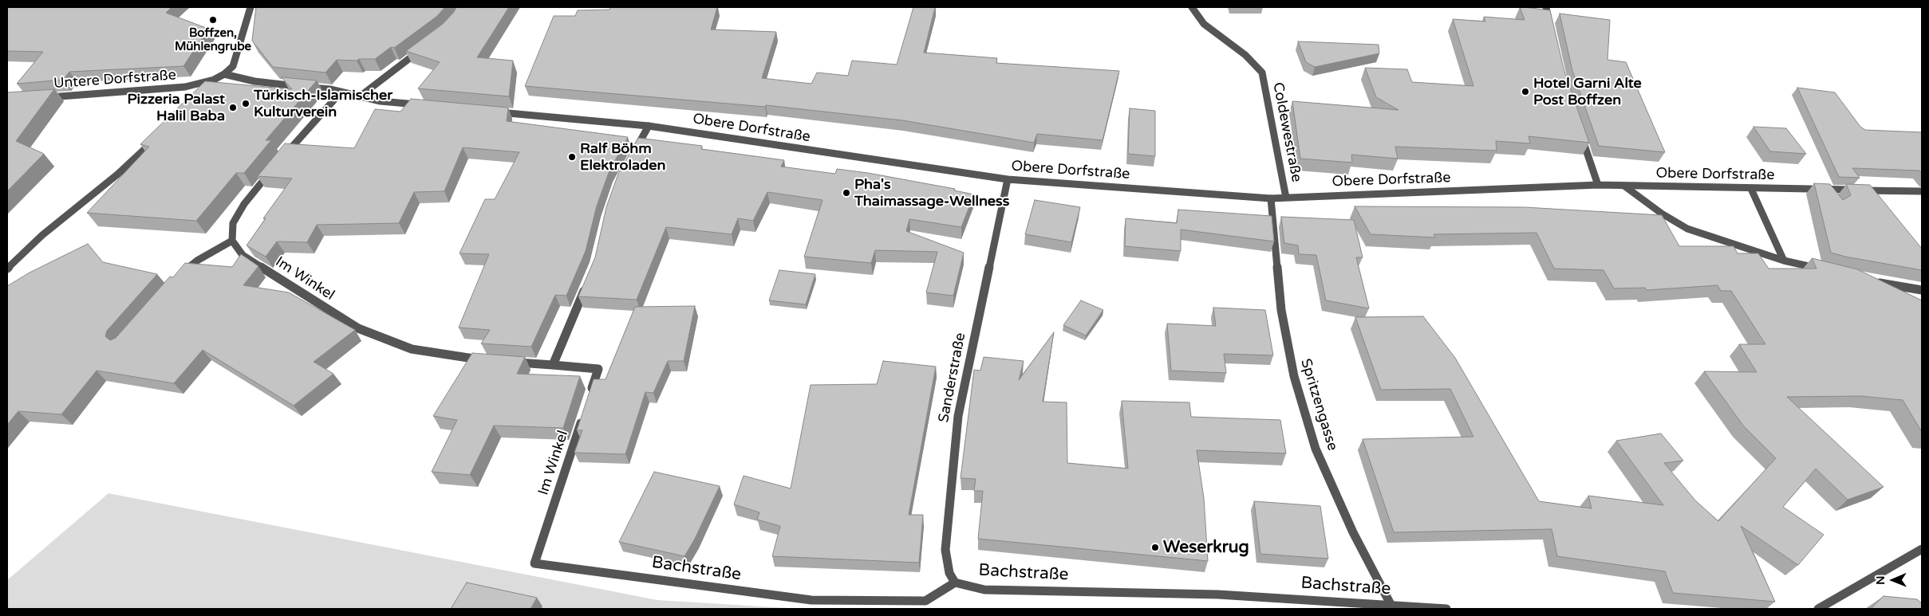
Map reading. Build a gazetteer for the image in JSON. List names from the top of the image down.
{
  "streets": {
    "street": [
      "Untere Dorfstraße",
      "Obere Dorfstraße",
      "Coldewestraße",
      "Im Winkel",
      "Sanderstraße",
      "Spritzengasse",
      "Bachstraße"
    ]
  },
  "crossings": [
    ["Obere Dorfstraße", "Coldewestraße"],
    ["Obere Dorfstraße", "Sanderstraße"],
    ["Obere Dorfstraße", "Spritzengasse"],
    ["Im Winkel", "Bachstraße"],
    ["Sanderstraße", "Bachstraße"],
    ["Spritzengasse", "Bachstraße"]
  ],
  "places": [
    "Boffzen, Mühlengrube",
    "Hotel Garni Alte Post Boffzen",
    "Türkisch-Islamischer Kulturverein",
    "Pizzeria Palast Halil Baba",
    "Ralf Böhm Elektroladen",
    "Pha's Thaimassage-Wellness",
    "Weserkrug"
  ],
  "north": "left"
}
